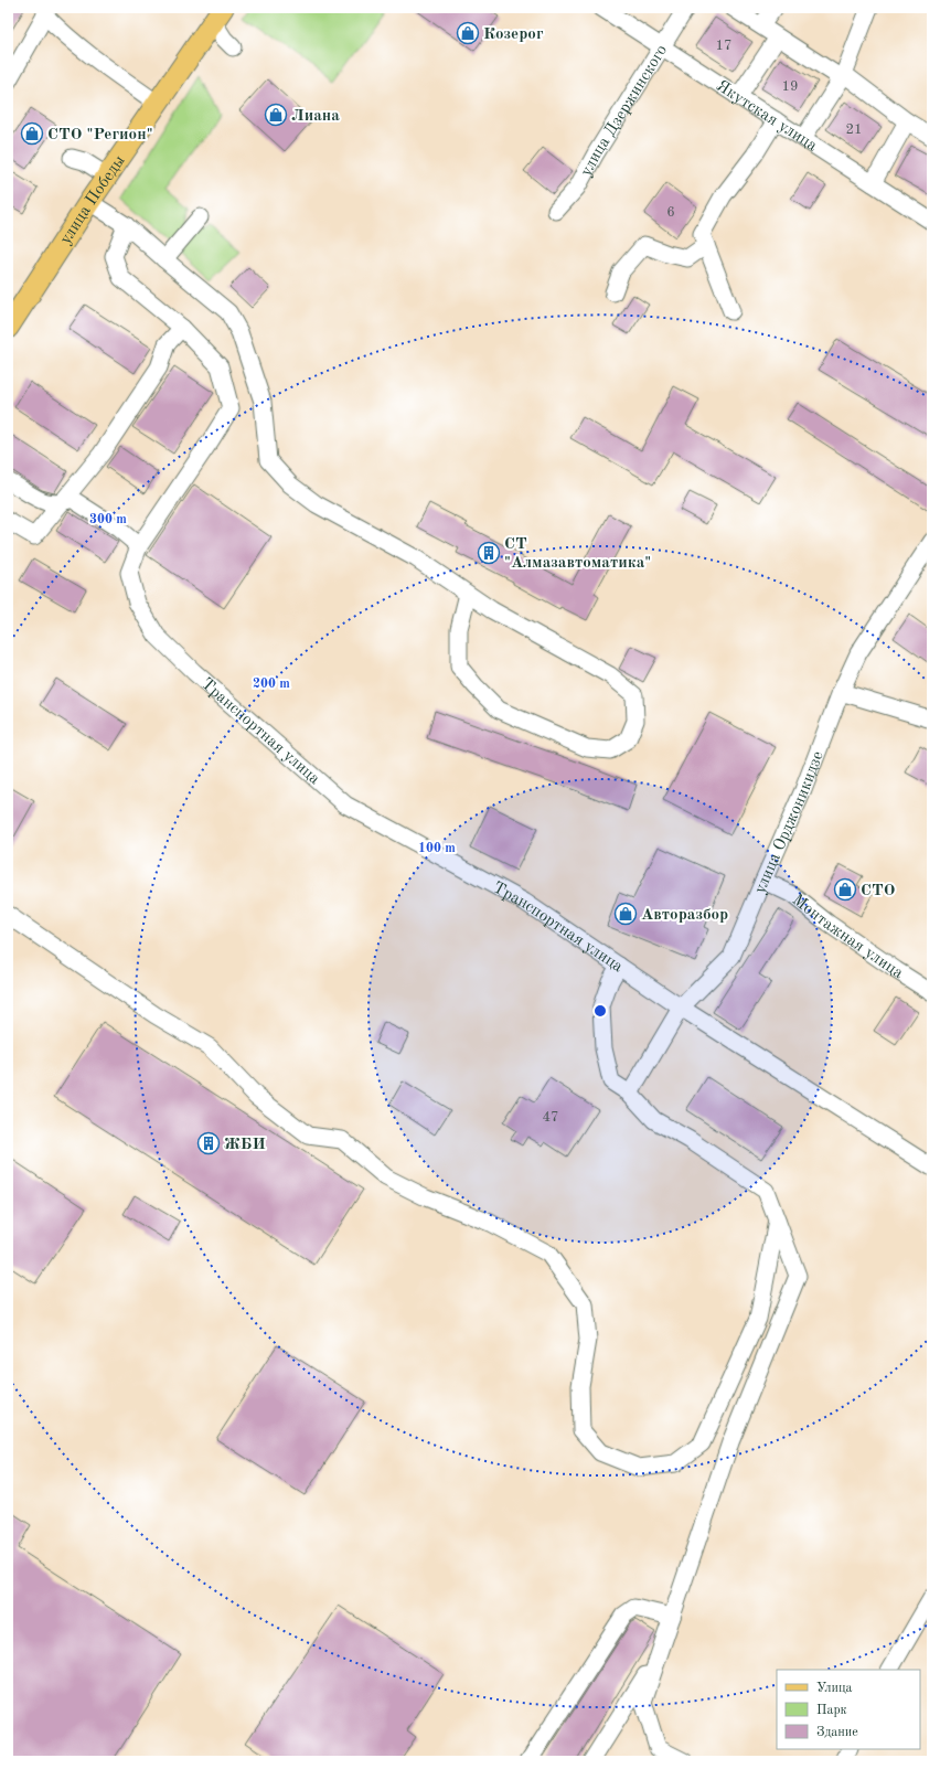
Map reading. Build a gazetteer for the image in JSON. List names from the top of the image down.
{
  "streets": {
    "main road": ["улица Победы"],
    "street": [
      "улица Дзержинского",
      "Якутская улица",
      "Транспортная улица",
      "улица Орджоникидзе",
      "Монтажная улица"
    ]
  },
  "crossings": [
    ["улица Дзержинского", "Якутская улица"],
    ["Транспортная улица", "улица Орджоникидзе"],
    ["улица Орджоникидзе", "Монтажная улица"]
  ],
  "places": {
    "shop": [
      "Козерог",
      "Лиана",
      "СТО \"Регион\"",
      "СТО",
      "Авторазбор"
    ],
    "building": ["СТ \"Алмазавтоматика\"", "ЖБИ"]
  },
  "house_numbers": [
    "17",
    "19",
    "21",
    "6",
    "47"
  ],
  "legend": ["Улица", "Парк", "Здание"],
  "rings": ["300 m", "200 m", "100 m"]
}
